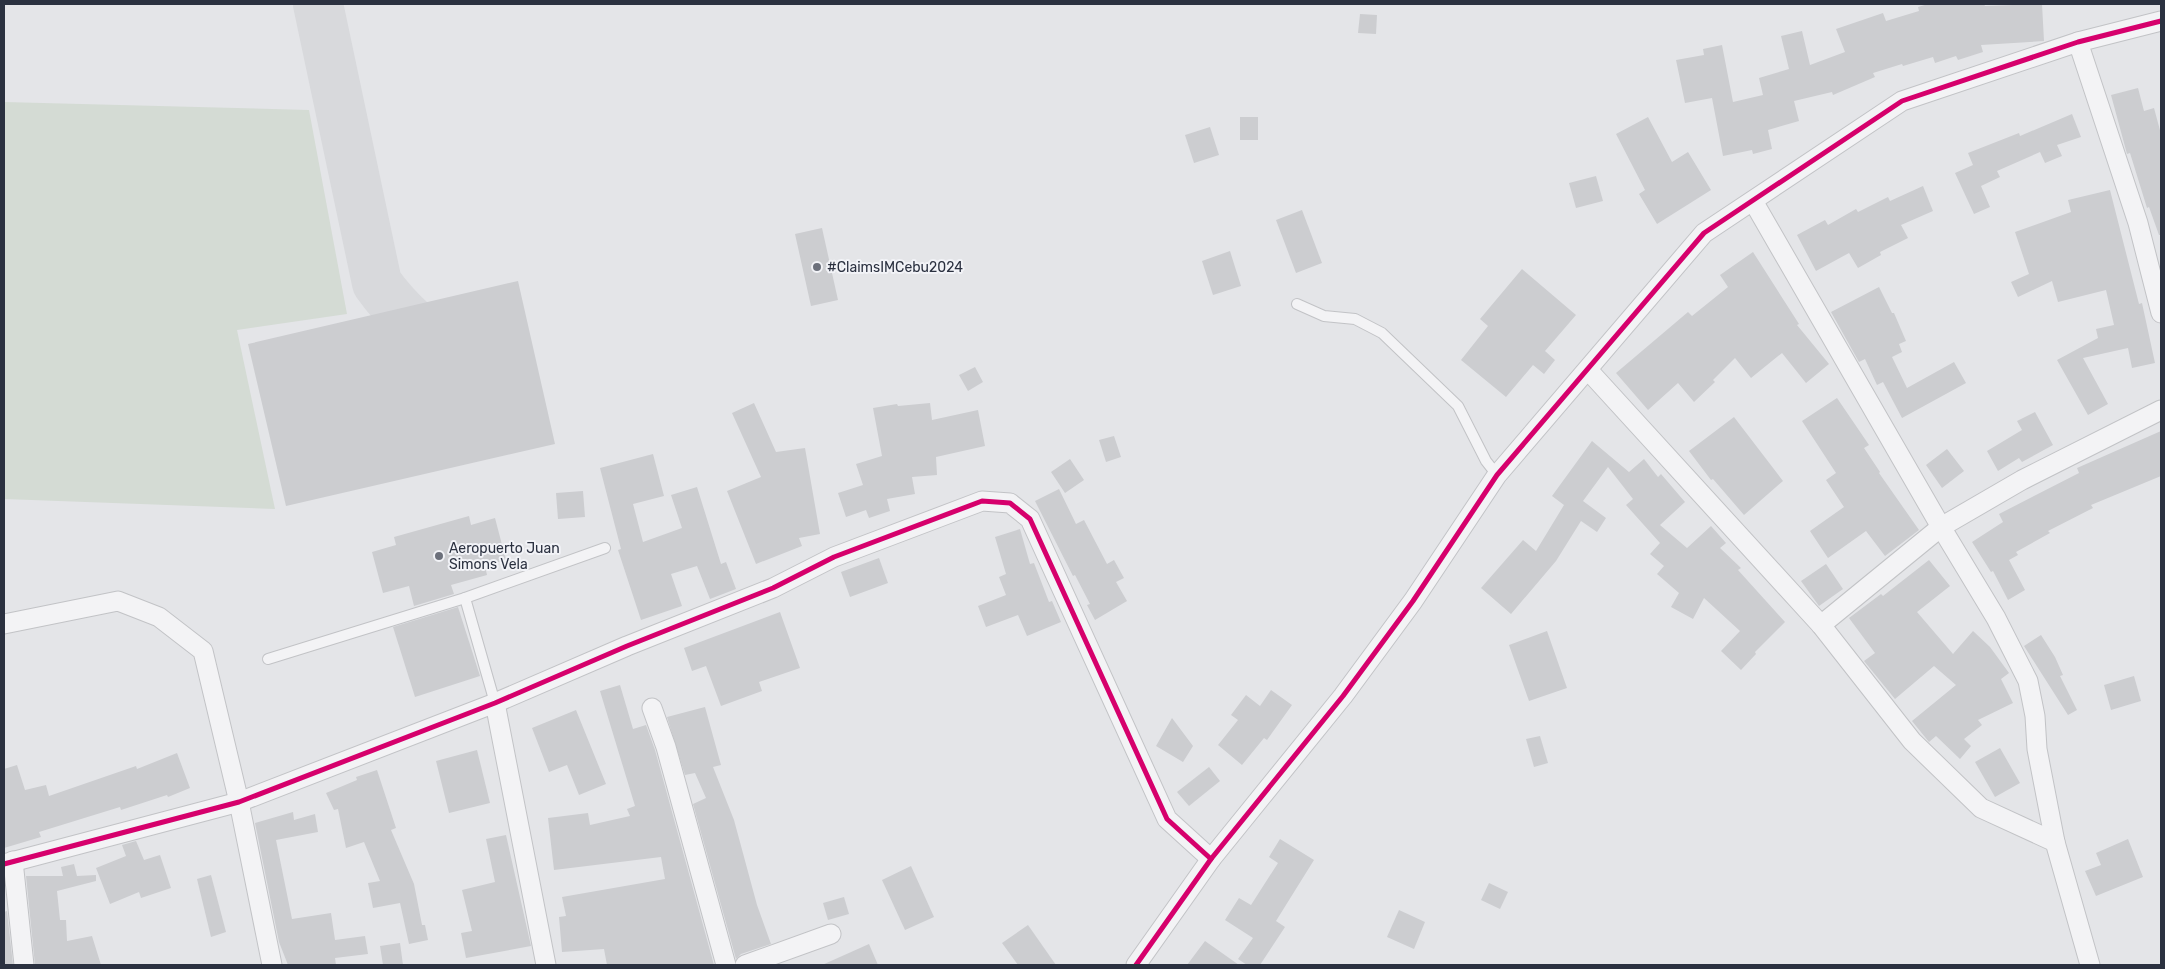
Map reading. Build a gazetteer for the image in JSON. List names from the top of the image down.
{
  "places": ["#ClaimsIMCebu2024", "Aeropuerto Juan Simons Vela"]
}
